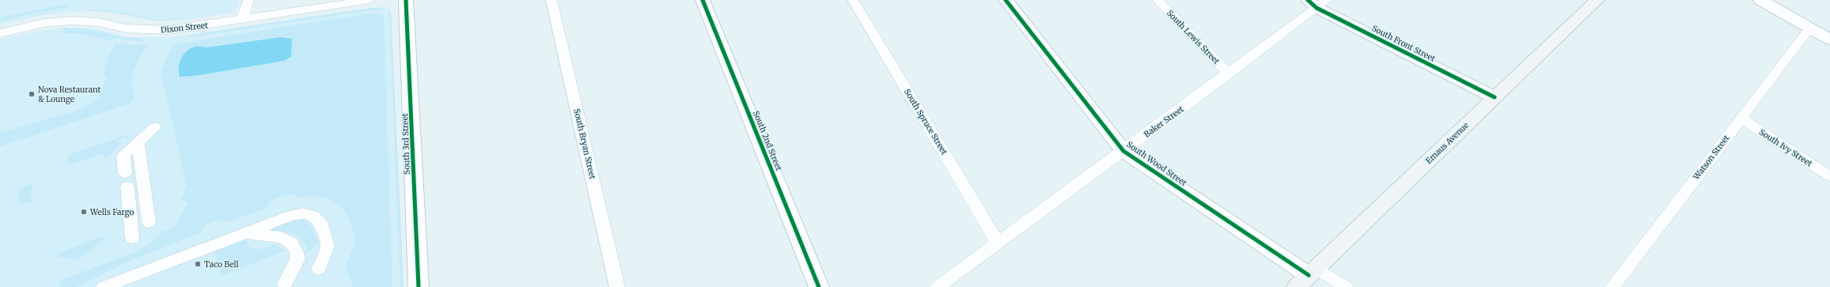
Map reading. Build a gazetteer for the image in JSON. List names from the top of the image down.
{
  "streets": {
    "main road": ["Emaus Avenue"],
    "street": [
      "South Front Street",
      "South 2nd Street",
      "South 3rd Street",
      "South Wood Street"
    ],
    "lane": [
      "Dixon Street",
      "South Lewis Street",
      "South Spruce Street",
      "Baker Street",
      "South Bryan Street",
      "South Ivy Street",
      "Watson Street"
    ]
  },
  "crossings": [
    ["South Lewis Street", "Baker Street"],
    ["South Front Street", "Baker Street"],
    ["South Front Street", "Emaus Avenue"],
    ["South Spruce Street", "Baker Street"],
    ["Baker Street", "South Wood Street"],
    ["Emaus Avenue", "South Wood Street"],
    ["South Ivy Street", "Watson Street"]
  ],
  "places": ["Nova Restaurant & Lounge", "Wells Fargo", "Taco Bell"]
}
